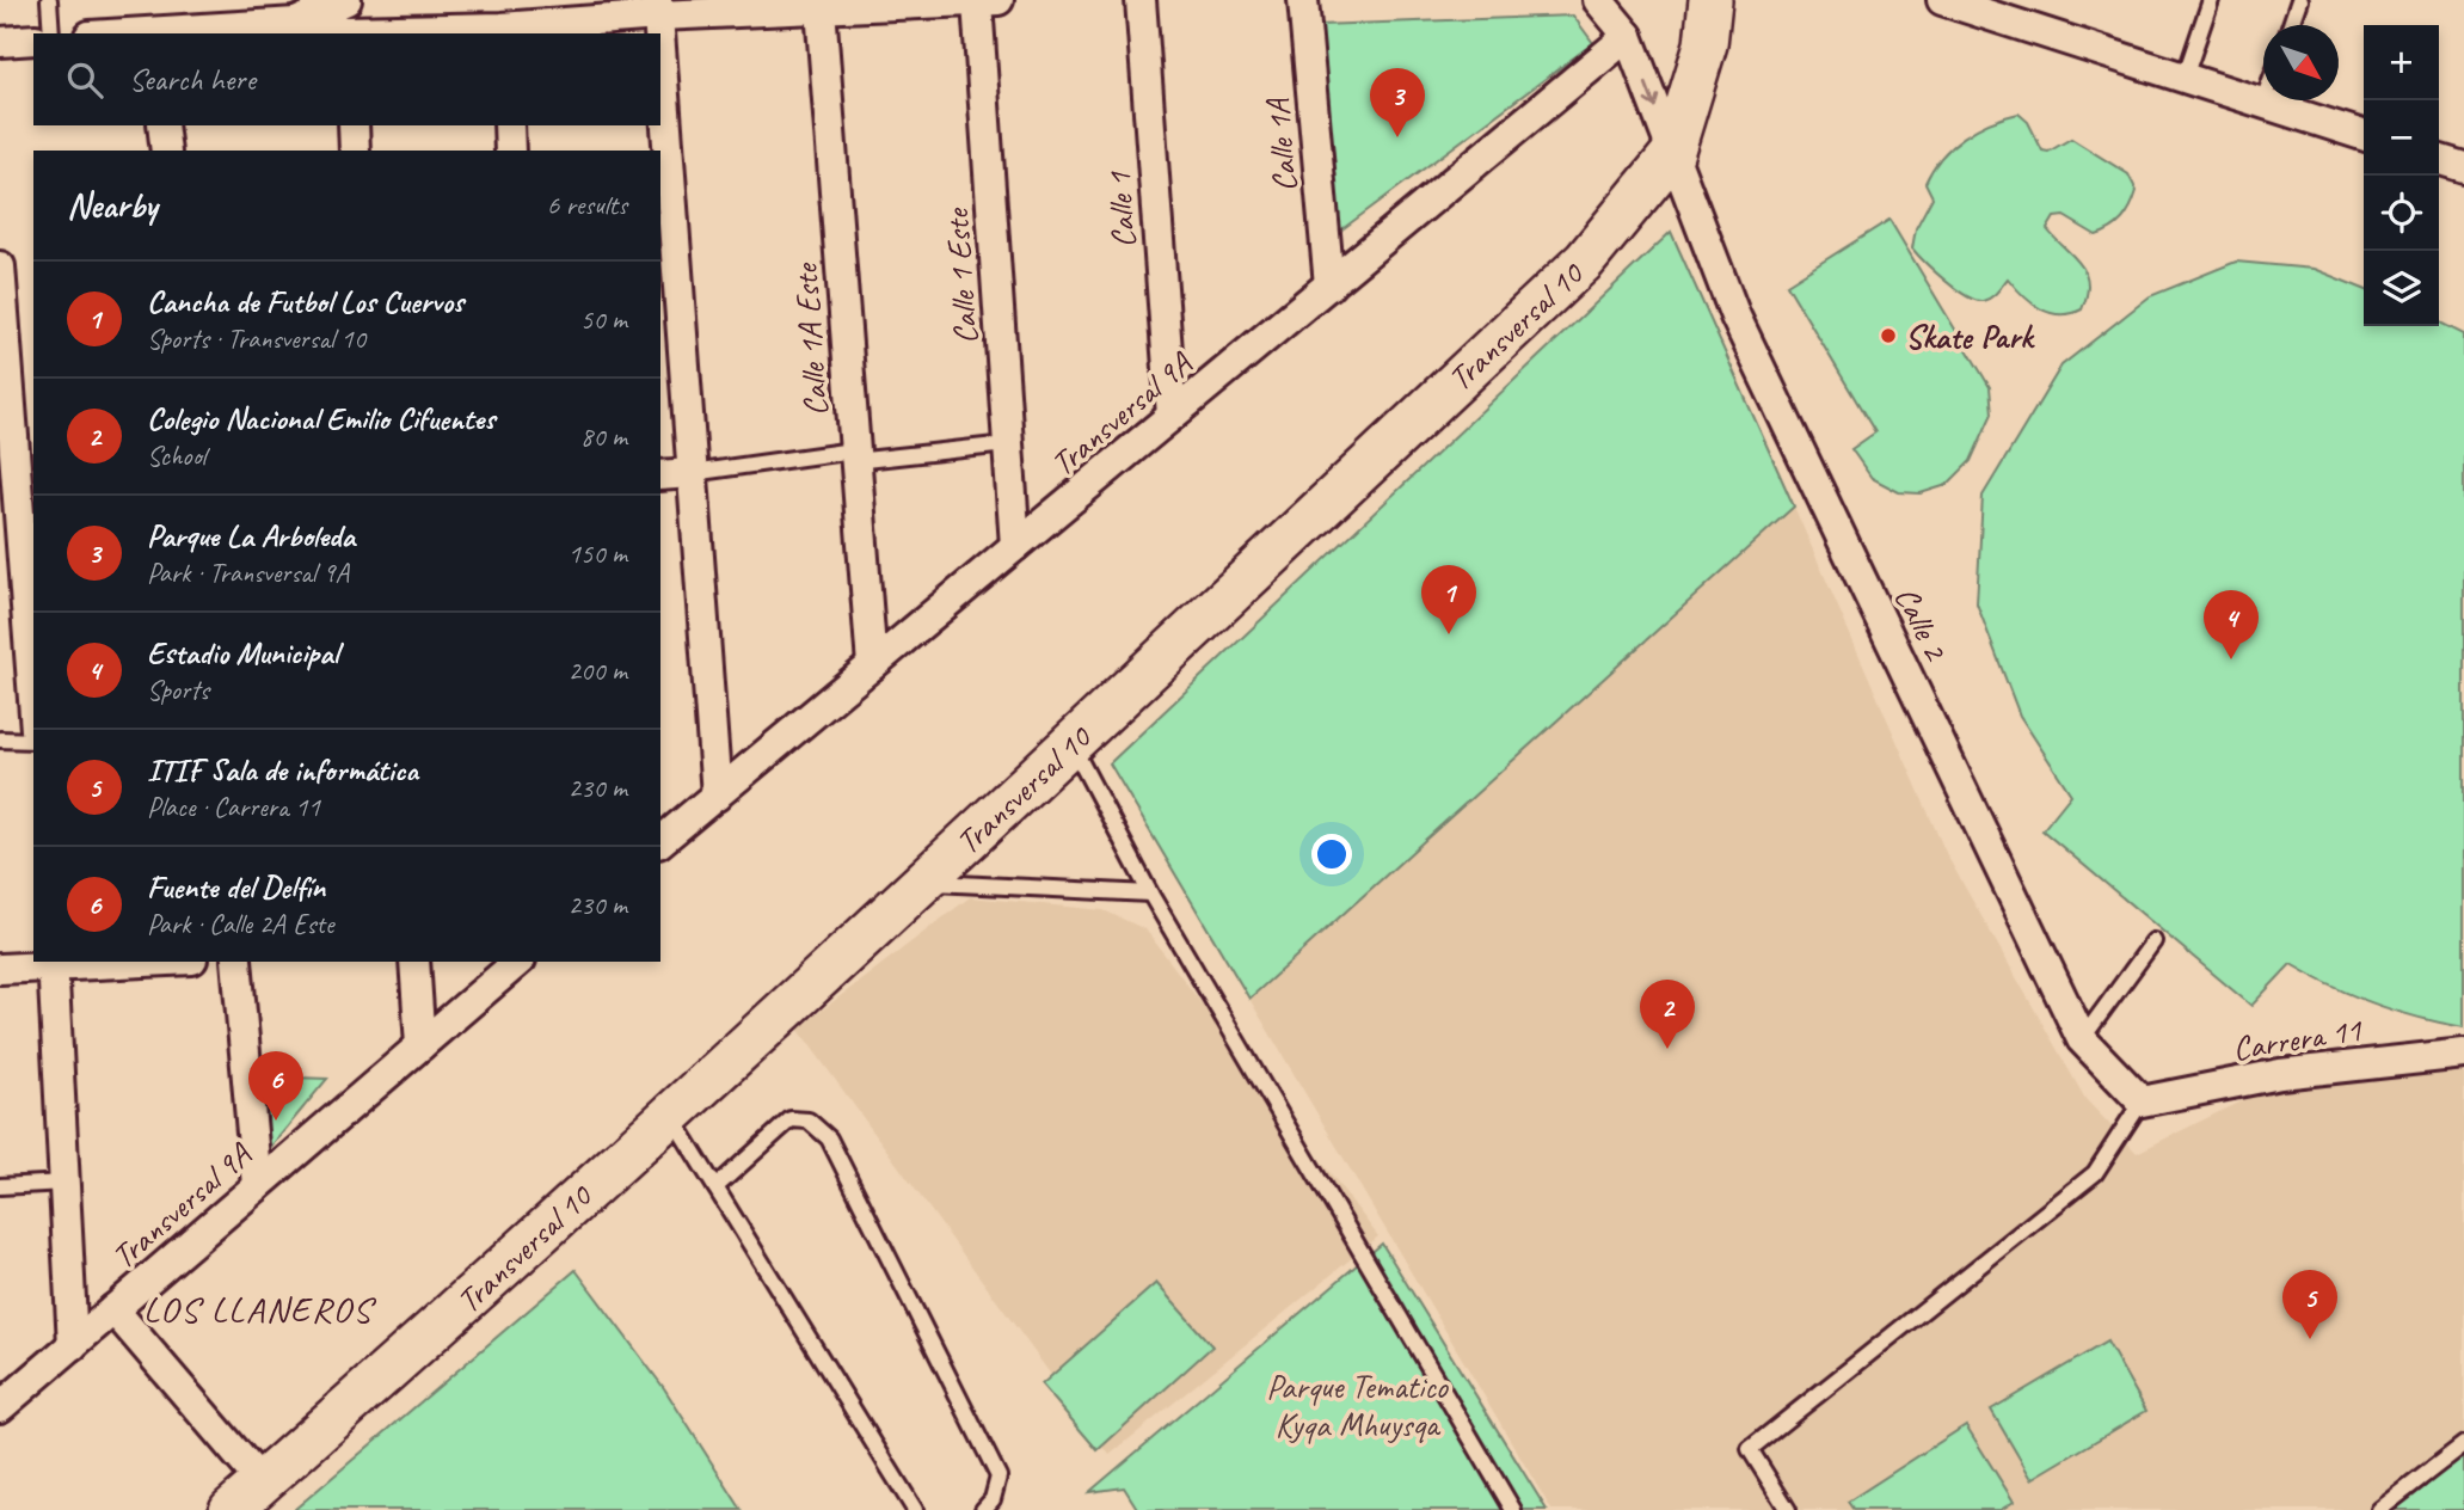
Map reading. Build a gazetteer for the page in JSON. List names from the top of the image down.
{
  "streets": {
    "main road": ["Transversal 10"],
    "street": [
      "Calle 1A",
      "Calle 1",
      "Calle 1 Este",
      "Calle 1A Este",
      "Transversal 9A",
      "Calle 2",
      "Carrera 11"
    ]
  },
  "crossings": [
    ["Calle 1A", "Transversal 9A"],
    ["Calle 1", "Transversal 9A"],
    ["Calle 1 Este", "Transversal 9A"],
    ["Transversal 10", "Calle 2"],
    ["Calle 1A Este", "Transversal 9A"],
    ["Transversal 9A", "Calle 2"],
    ["Calle 2", "Carrera 11"]
  ],
  "districts": ["LOS LLANEROS"],
  "parks": ["Parque Tematico Kyqa Mhuysqa"],
  "places": ["Skate Park"],
  "north": "bottom right",
  "page": {
    "map_buttons": ["+", "−"],
    "search": "Search here",
    "pins": [
      "3",
      "1",
      "4",
      "2",
      "6",
      "5"
    ],
    "heading": ["Nearby", "6 results"],
    "list": [
      {
        "mark": "1",
        "name": "Cancha de Futbol Los Cuervos",
        "note": "Sports · Transversal 10",
        "value": "50 m"
      },
      {
        "mark": "2",
        "name": "Colegio Nacional Emilio Cifuentes",
        "note": "School",
        "value": "80 m"
      },
      {
        "mark": "3",
        "name": "Parque La Arboleda",
        "note": "Park · Transversal 9A",
        "value": "150 m"
      },
      {
        "mark": "4",
        "name": "Estadio Municipal",
        "note": "Sports",
        "value": "200 m"
      },
      {
        "mark": "5",
        "name": "ITIF Sala de informática",
        "note": "Place · Carrera 11",
        "value": "230 m"
      },
      {
        "mark": "6",
        "name": "Fuente del Delfín",
        "note": "Park · Calle 2A Este",
        "value": "230 m"
      }
    ]
  }
}
